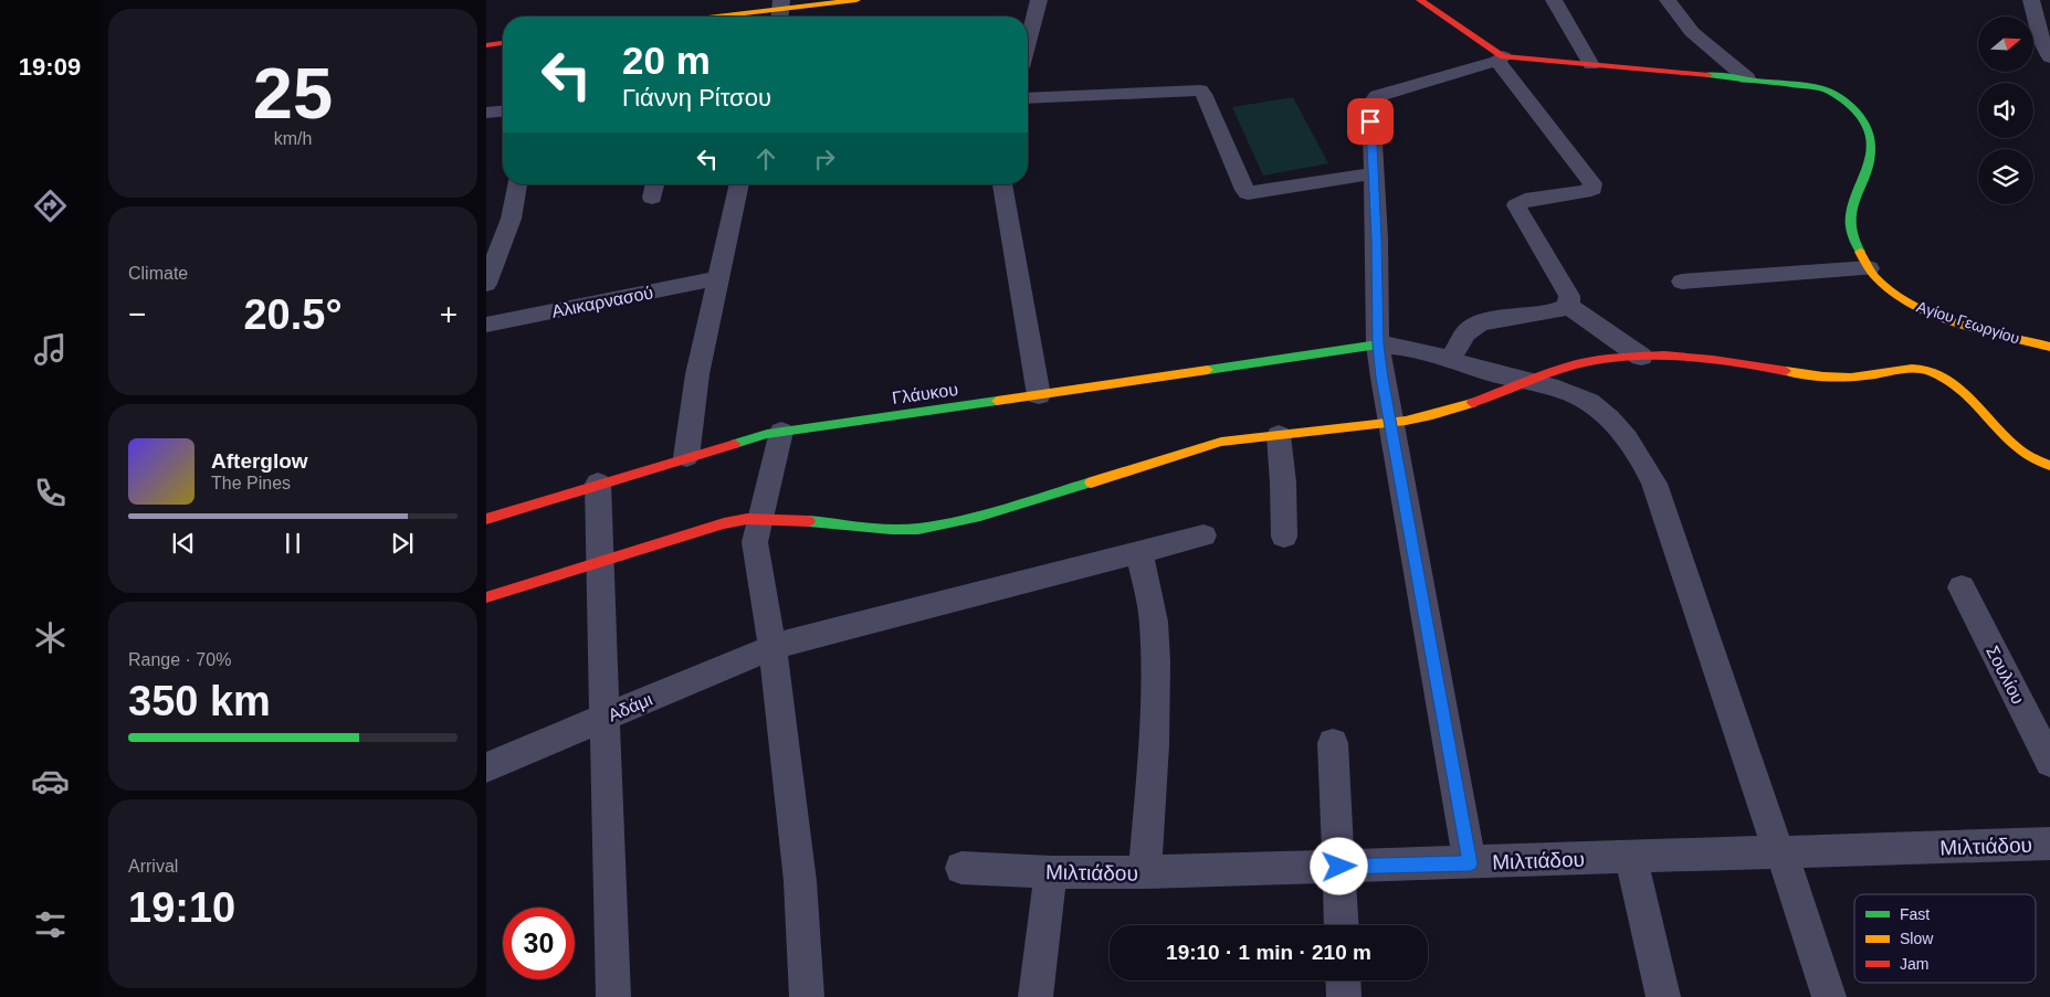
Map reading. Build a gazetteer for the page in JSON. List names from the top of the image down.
{
  "streets": {
    "street": [
      "Αλικαρνασού",
      "Αγίου Γεωργίου",
      "Γλάυκου",
      "Σουλίου",
      "Αδάμι",
      "Μιλτιάδου"
    ]
  },
  "legend": ["Fast", "Slow", "Jam"],
  "north": "right",
  "page": {
    "tabs": "19:09",
    "tile": [
      ["25", "km/h"],
      "Climate",
      ["Range · 70%", "350 km"],
      ["Arrival", "19:10"]
    ],
    "turn": ["20 m", "Γιάννη Ρίτσου"],
    "heat": ["−", "20.5°", "+"],
    "song": ["Afterglow", "The Pines"],
    "limit": "30",
    "trip": "19:10 · 1 min · 210 m"
  }
}
